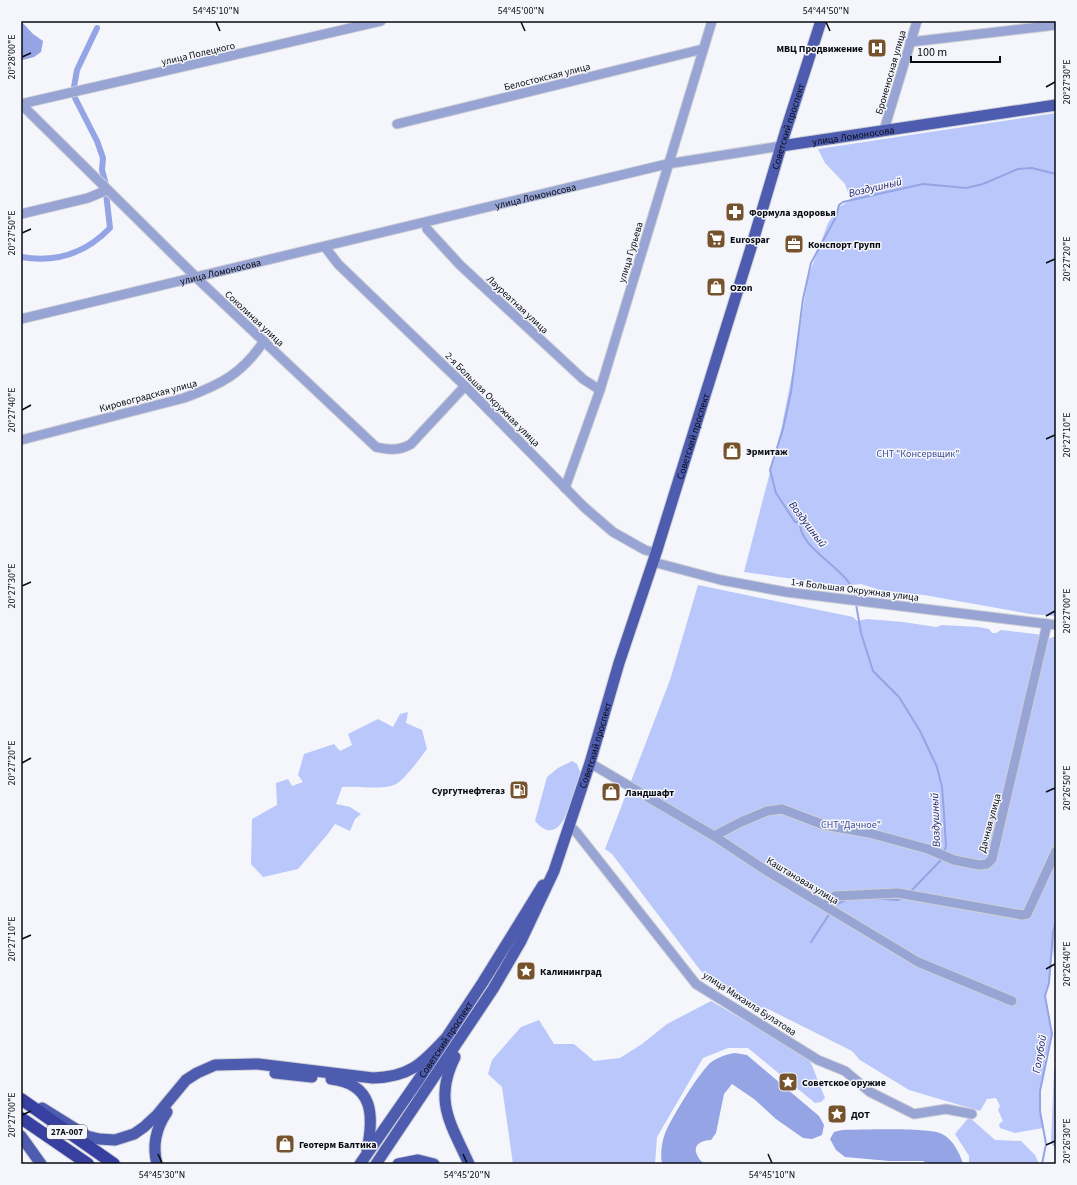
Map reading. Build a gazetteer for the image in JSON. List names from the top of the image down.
{
  "streets": {
    "highway": ["27А-007"],
    "main road": ["Советский проспект", "улица Ломоносова"],
    "street": [
      "улица Полецкого",
      "Броненосная улица",
      "Белостокская улица",
      "улица Гурьева",
      "Лауреатная улица",
      "Соколиная улица",
      "Кировоградская улица",
      "2-я Большая Окружная улица",
      "1-я Большая Окружная улица",
      "Дачная улица",
      "Каштановая улица",
      "улица Михаила Булатова"
    ]
  },
  "crossings": [
    ["улица Полецкого", "Соколиная улица"],
    ["Броненосная улица", "улица Ломоносова"],
    ["Белостокская улица", "улица Гурьева"],
    ["Советский проспект", "улица Ломоносова"],
    ["Советский проспект", "2-я Большая Окружная улица"],
    ["Советский проспект", "1-я Большая Окружная улица"],
    ["Советский проспект", "Каштановая улица"],
    ["Советский проспект", "улица Михаила Булатова"],
    ["улица Ломоносова", "улица Гурьева"],
    ["улица Ломоносова", "Соколиная улица"],
    ["улица Ломоносова", "2-я Большая Окружная улица"],
    ["улица Гурьева", "Лауреатная улица"],
    ["улица Гурьева", "2-я Большая Окружная улица"],
    ["Соколиная улица", "Кировоградская улица"],
    ["Соколиная улица", "2-я Большая Окружная улица"],
    ["2-я Большая Окружная улица", "1-я Большая Окружная улица"],
    ["1-я Большая Окружная улица", "Дачная улица"],
    ["Дачная улица", "Каштановая улица"]
  ],
  "water": ["Воздушный", "Голубой"],
  "parks": ["СНТ \"Консервщик\"", "СНТ \"Дачное\""],
  "places": {
    "hospital": ["МВЦ Продвижение"],
    "pharmacy": ["Формула здоровья"],
    "supermarket": ["Eurospar"],
    "office": ["Конспорт Групп"],
    "shop": [
      "Ozon",
      "Эрмитаж",
      "Ландшафт",
      "Геотерм Балтика"
    ],
    "fuel station": ["Сургутнефтегаз"],
    "place": ["Калининград", "Советское оружие", "ДОТ"]
  },
  "scale_bar": "100 m",
  "coordinates": [
    "54°45'10\"N",
    "54°45'00\"N",
    "54°44'50\"N",
    "20°28'00\"E",
    "20°27'30\"E",
    "20°27'50\"E",
    "20°27'20\"E",
    "20°27'40\"E",
    "20°27'10\"E",
    "20°27'00\"E",
    "20°26'50\"E",
    "20°26'40\"E",
    "20°26'30\"E",
    "54°45'30\"N",
    "54°45'20\"N"
  ]
}
